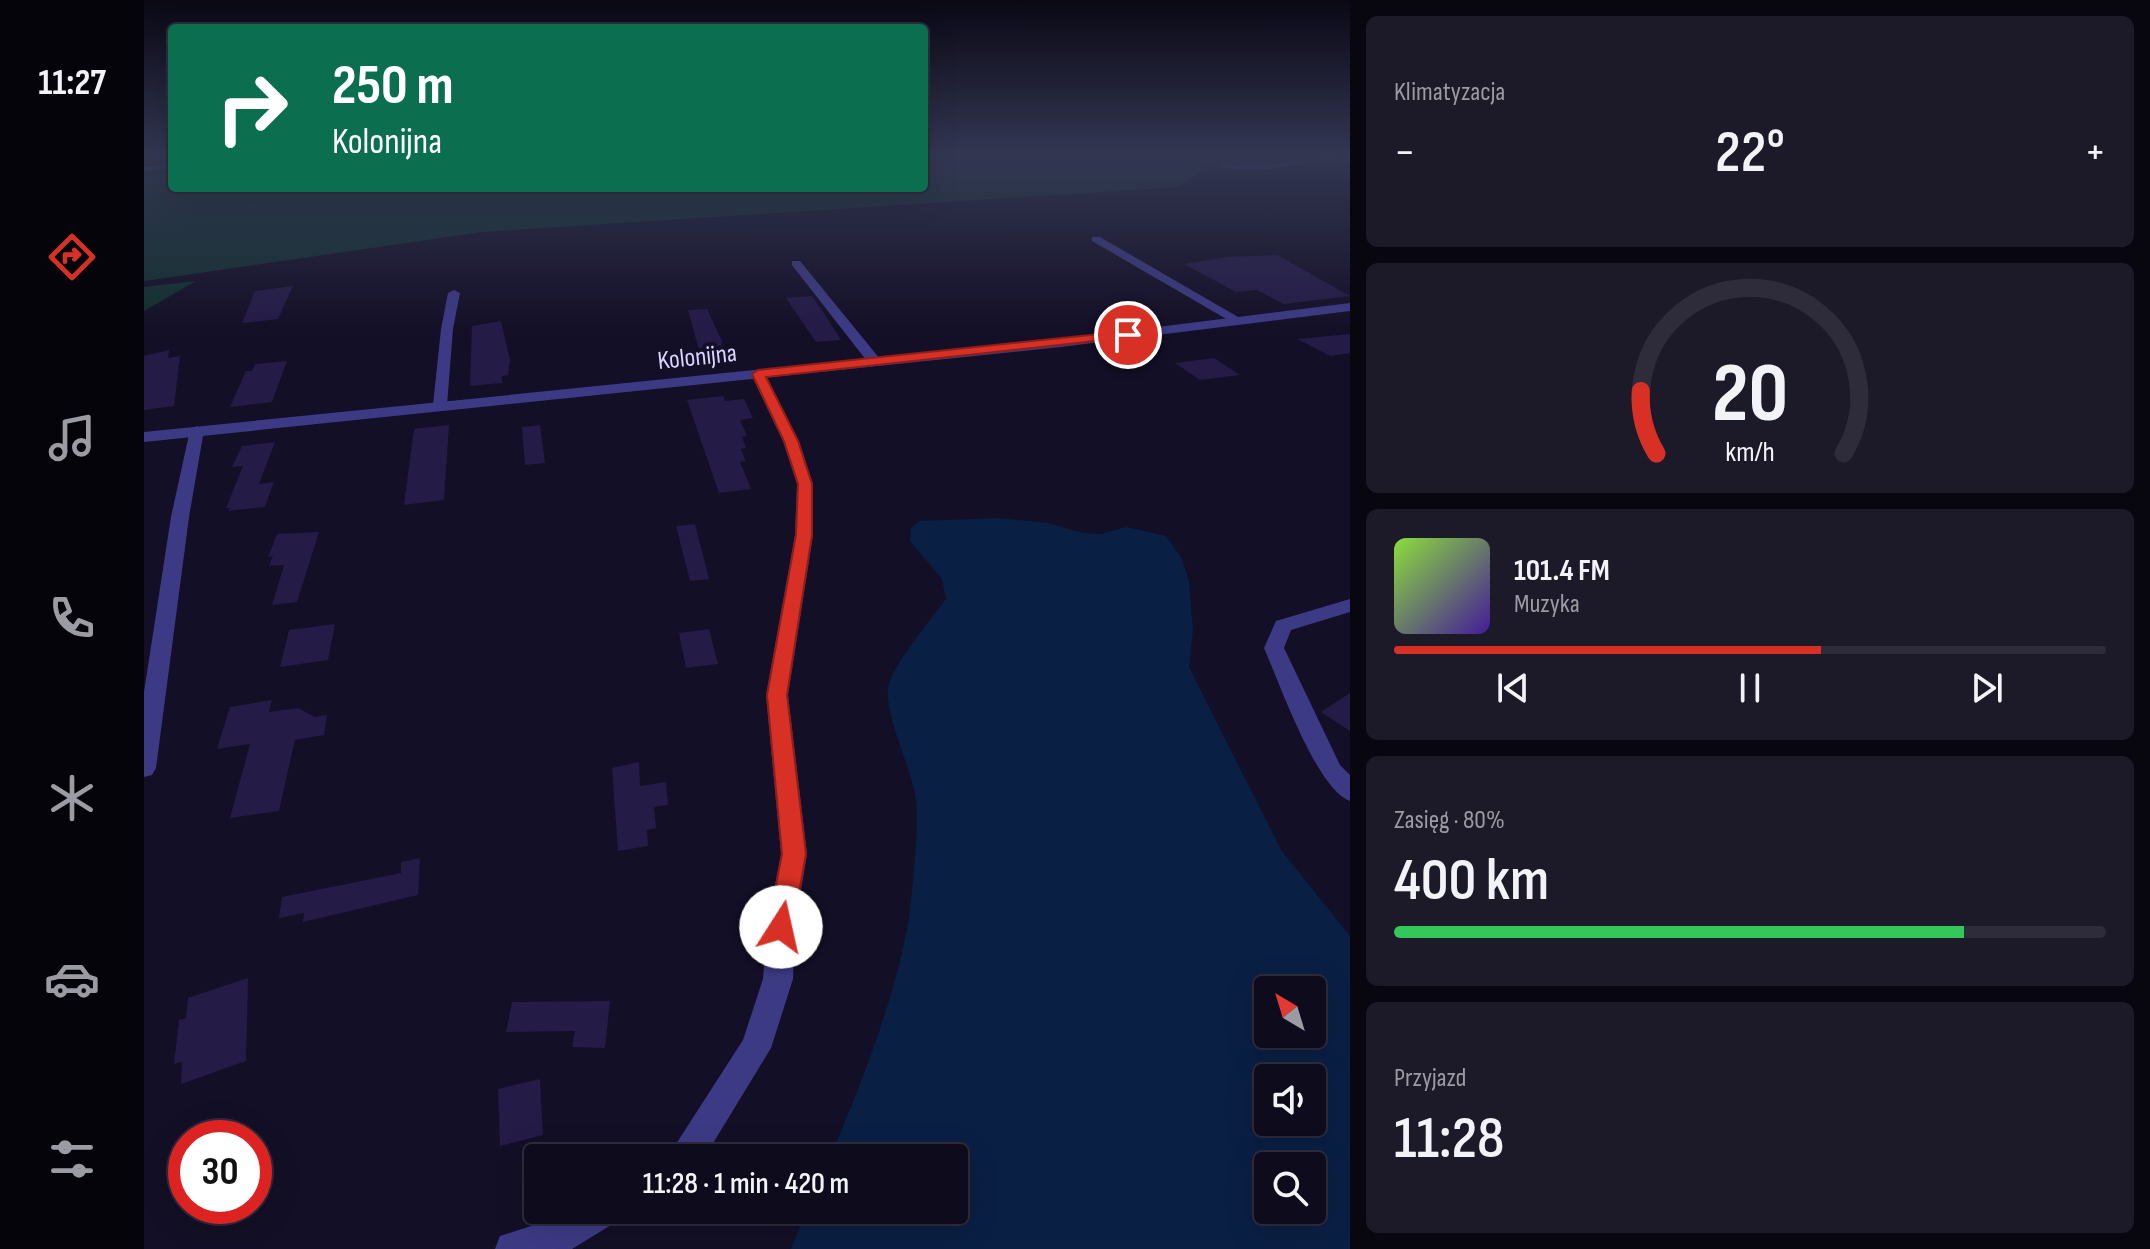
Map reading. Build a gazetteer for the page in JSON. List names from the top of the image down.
{
  "streets": {
    "street": ["Kolonijna"]
  },
  "north": "top left",
  "page": {
    "tabs": "11:27",
    "tile": [
      "Klimatyzacja",
      ["Zasięg · 80%", "400 km"],
      ["Przyjazd", "11:28"]
    ],
    "turn": ["250 m", "Kolonijna"],
    "heat": ["−", "22°", "+"],
    "song": ["101.4 FM", "Muzyka"],
    "limit": "30",
    "trip": "11:28 · 1 min · 420 m",
    "gauge": ["20", "km/h"]
  }
}
